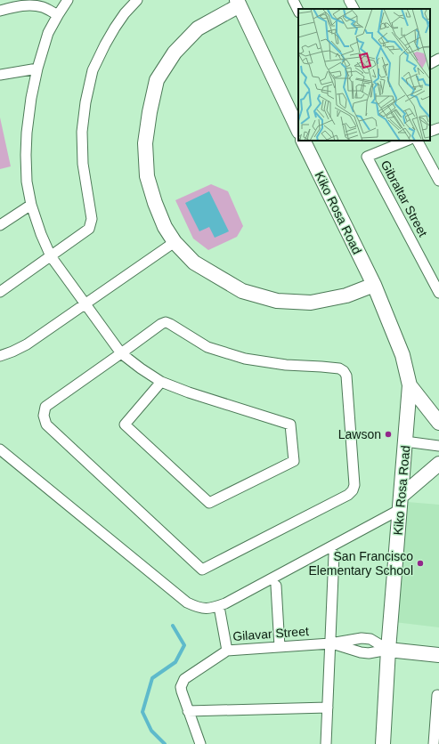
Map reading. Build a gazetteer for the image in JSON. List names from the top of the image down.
{
  "streets": {
    "street": ["Gibraltar Street", "Kiko Rosa Road", "Gilavar Street"]
  },
  "crossings": [
    ["Kiko Rosa Road", "Gilavar Street"]
  ],
  "places": ["Lawson", "San Francisco Elementary School"]
}
